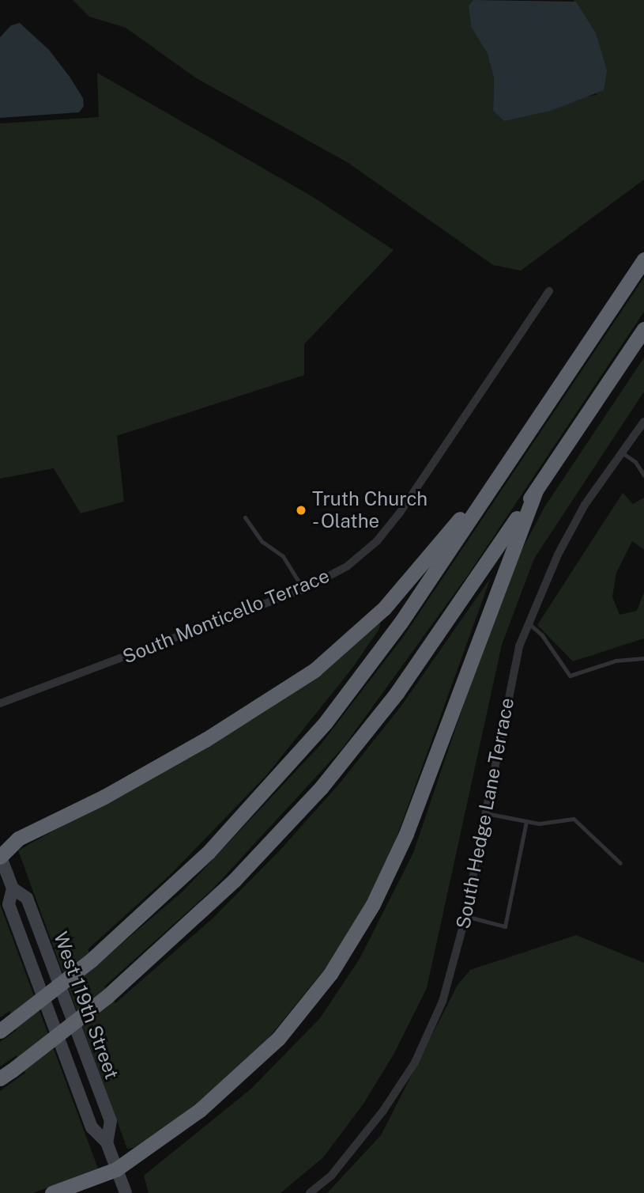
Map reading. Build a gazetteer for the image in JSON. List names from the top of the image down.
{
  "streets": {
    "main road": ["West 119th Street"],
    "street": ["South Monticello Terrace", "South Hedge Lane Terrace"]
  },
  "places": ["Truth Church - Olathe"]
}
